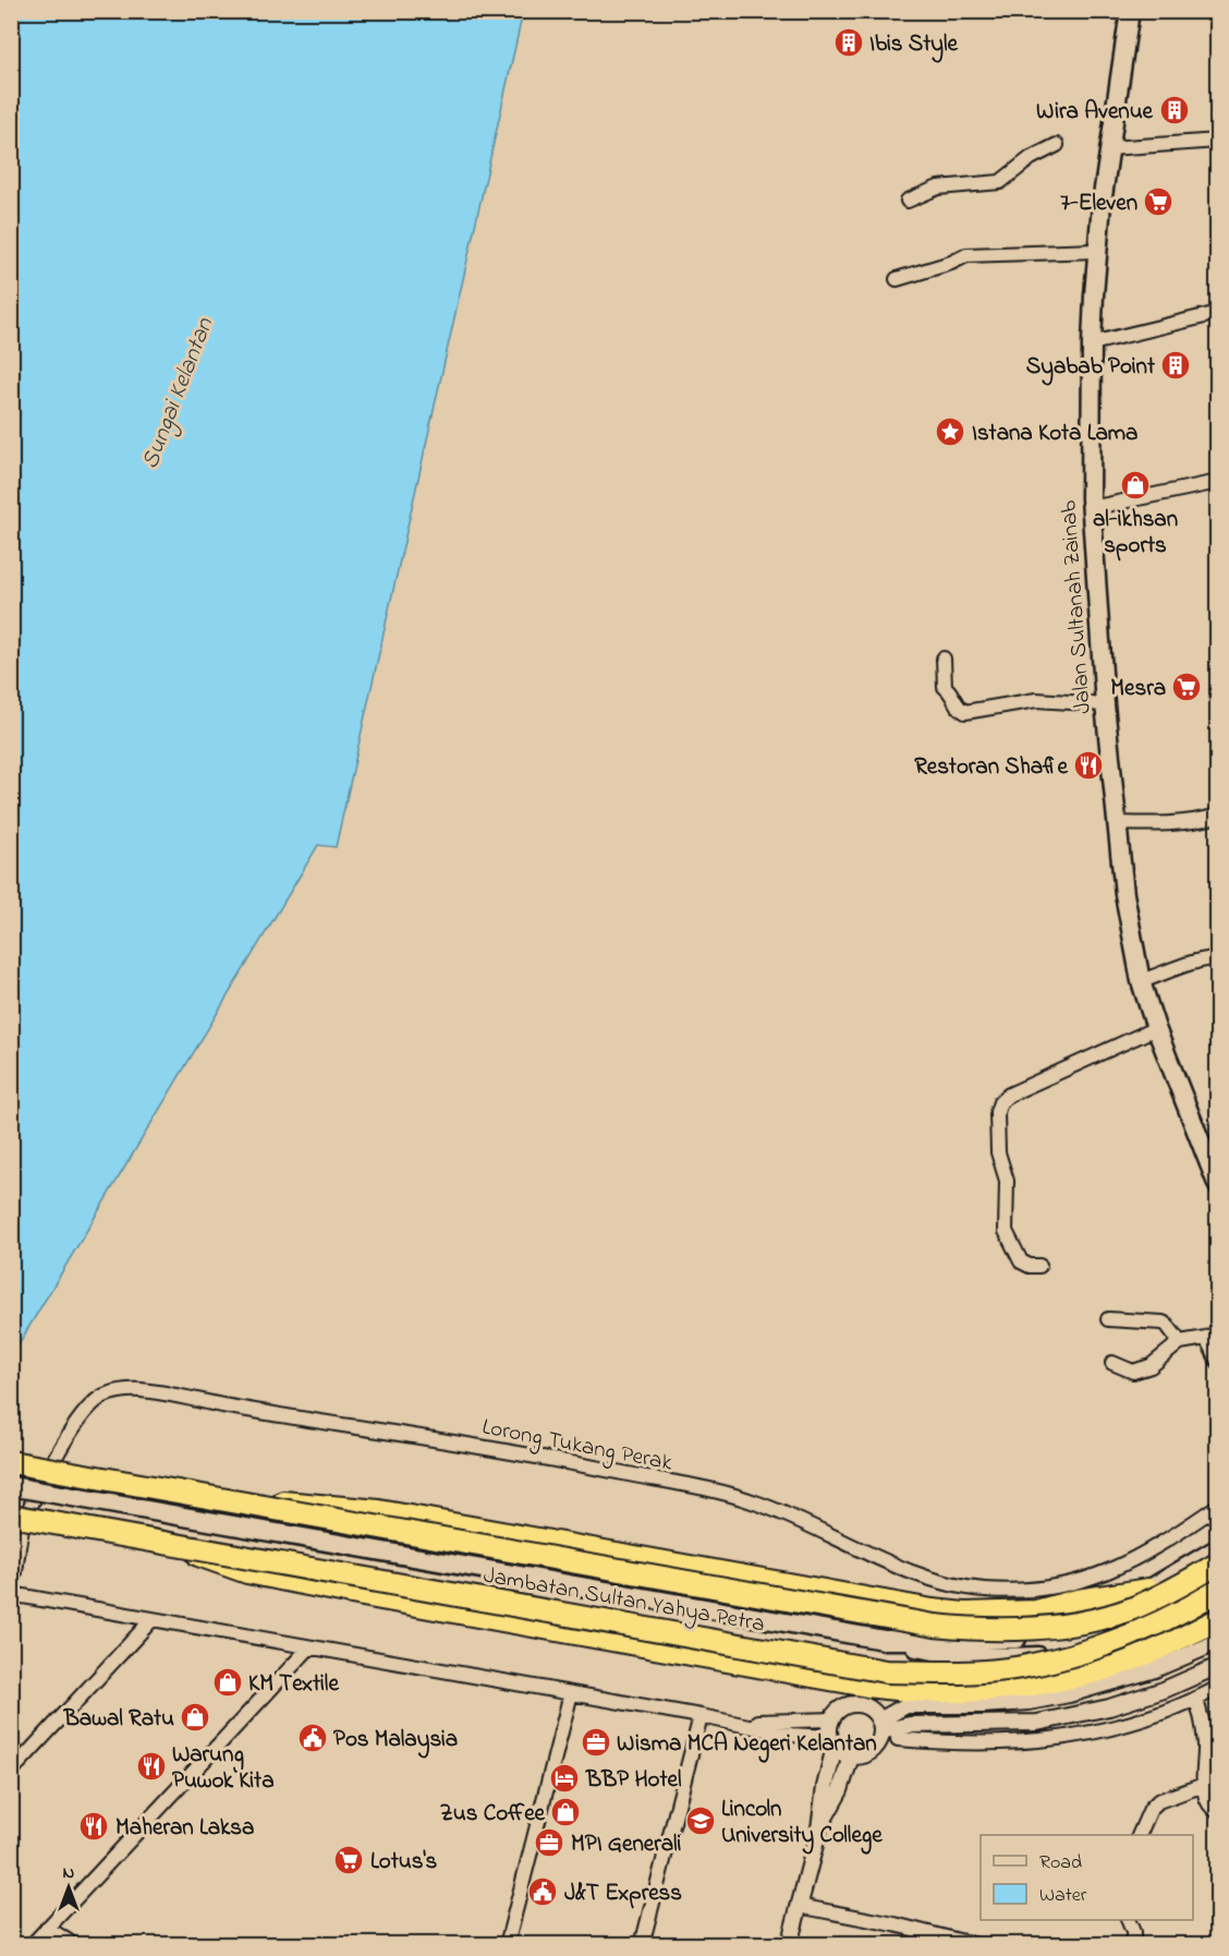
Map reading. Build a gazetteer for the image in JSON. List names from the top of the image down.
{
  "streets": {
    "highway": ["Jambatan Sultan Yahya Petra"],
    "main road": ["Jalan Sultanah Zainab"],
    "street": ["Lorong Tukang Perak"]
  },
  "water": ["Sungai Kelantan"],
  "places": {
    "building": ["Ibis Style", "Wira Avenue", "Syabab Point"],
    "supermarket": ["7-Eleven", "Mesra", "Lotus's"],
    "place": ["Istana Kota Lama"],
    "shop": [
      "al-ikhsan sports",
      "KM Textile",
      "Bawal Ratu",
      "Zus Coffee"
    ],
    "restaurant": ["Restoran Shafie", "Warung Puwok Kita", "Maheran Laksa"],
    "public building": ["Pos Malaysia", "J&T Express"],
    "office": ["Wisma MCA Negeri Kelantan", "MPI Generali"],
    "hotel": ["BBP Hotel"],
    "school or university": ["Lincoln University College"]
  },
  "legend": ["Road", "Water"],
  "north": "top"
}
